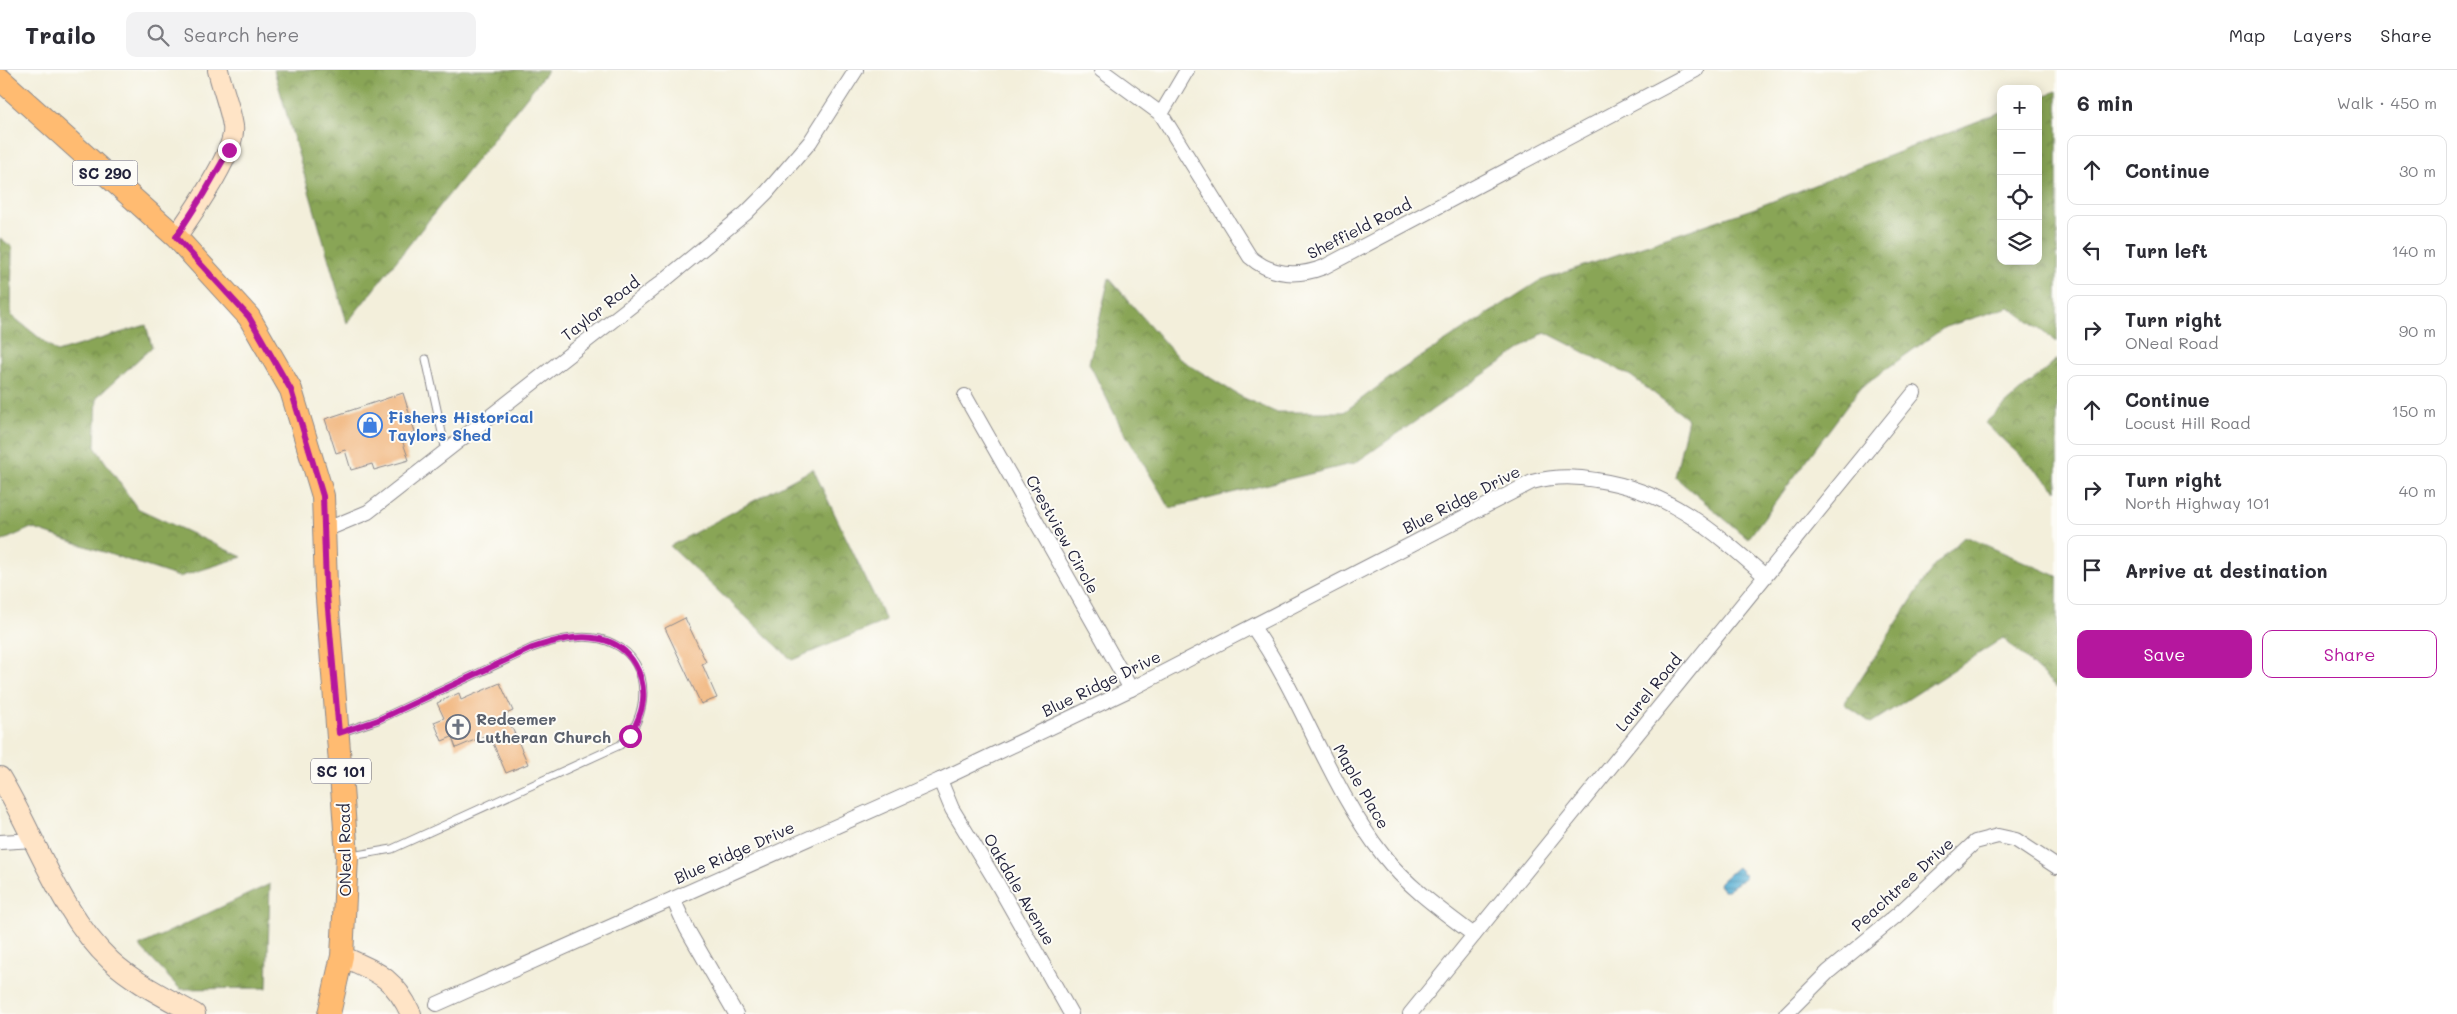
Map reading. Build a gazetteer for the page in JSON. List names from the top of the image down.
{
  "streets": {
    "main road": ["SC 290", "SC 101", "ONeal Road"],
    "street": [
      "Sheffield Road",
      "Taylor Road",
      "Blue Ridge Drive",
      "Crestview Circle",
      "Laurel Road",
      "Maple Place",
      "Peachtree Drive",
      "Oakdale Avenue"
    ]
  },
  "crossings": [
    ["SC 290", "SC 101"],
    ["Taylor Road", "SC 101"],
    ["Taylor Road", "ONeal Road"],
    ["Blue Ridge Drive", "Crestview Circle"],
    ["Blue Ridge Drive", "Laurel Road"],
    ["Blue Ridge Drive", "Maple Place"],
    ["Blue Ridge Drive", "Oakdale Avenue"],
    ["Laurel Road", "Maple Place"],
    ["SC 101", "ONeal Road"]
  ],
  "places": {
    "shop": ["Fishers Historical Taylors Shed"],
    "church": ["Redeemer Lutheran Church"]
  },
  "page": {
    "header": "Trailo",
    "search": "Search here",
    "nav": ["Map", "Layers", "Share"],
    "heading": ["6 min", "Walk · 450 m"],
    "map_buttons": ["+", "−"],
    "list": [
      ["Continue", "30 m"],
      ["Turn left", "140 m"],
      ["Turn right", "ONeal Road", "90 m"],
      ["Continue", "Locust Hill Road", "150 m"],
      ["Turn right", "North Highway 101", "40 m"],
      "Arrive at destination"
    ],
    "buttons": ["Save", "Share"]
  }
}
